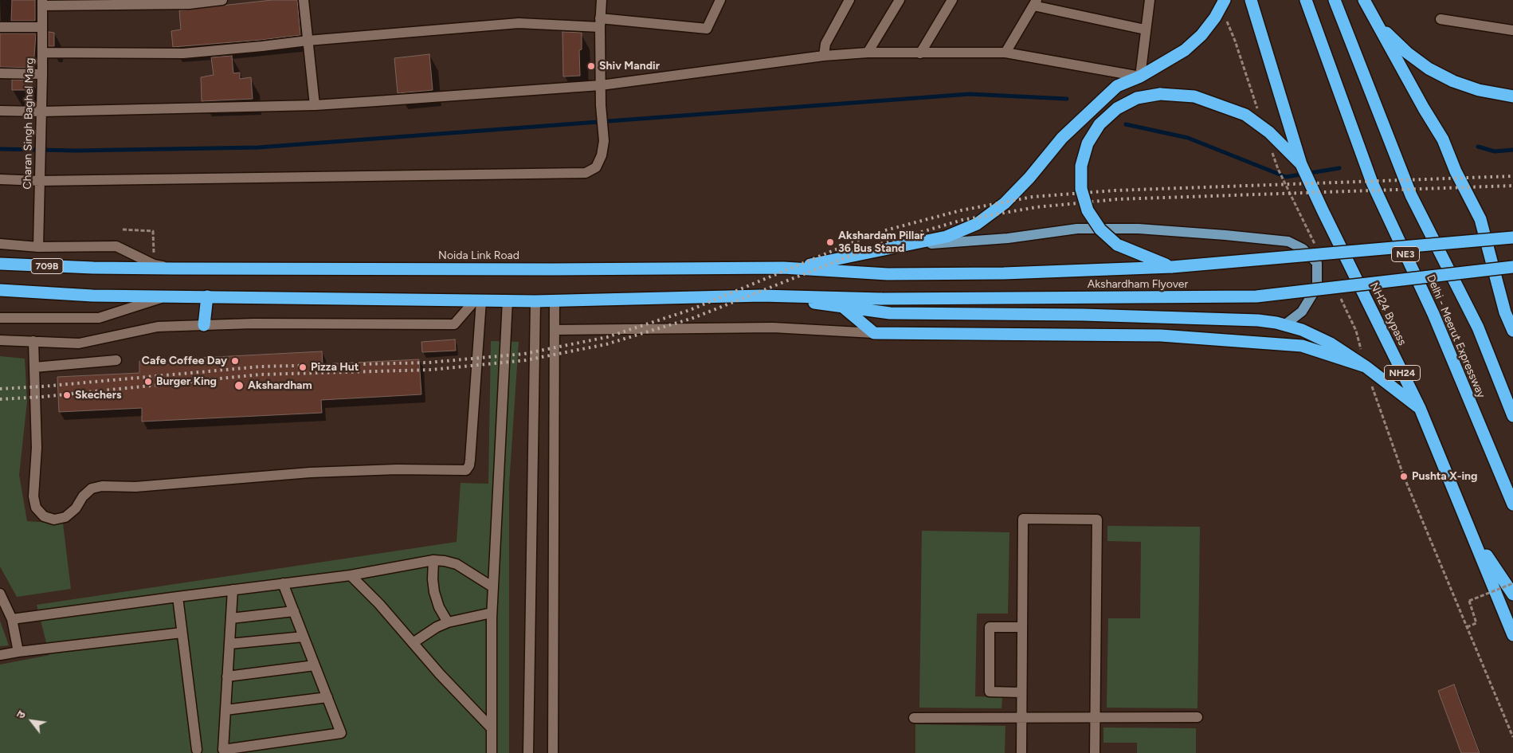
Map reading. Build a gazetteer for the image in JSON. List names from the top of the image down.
{
  "streets": {
    "highway": [
      "NE3",
      "Noida Link Road",
      "709B",
      "Akshardham Flyover",
      "NH24 Bypass",
      "Delhi - Meerut Expressway",
      "NH24"
    ],
    "street": ["Charan Singh Baghel Marg"]
  },
  "crossings": [
    ["Noida Link Road", "709B"],
    ["Noida Link Road", "Akshardham Flyover"]
  ],
  "places": [
    "Shiv Mandir",
    "Akshardam Pillar 36 Bus Stand",
    "Cafe Coffee Day",
    "Pizza Hut",
    "Burger King",
    "Akshardham",
    "Skechers",
    "Pushta X-ing"
  ],
  "north": "top left"
}
